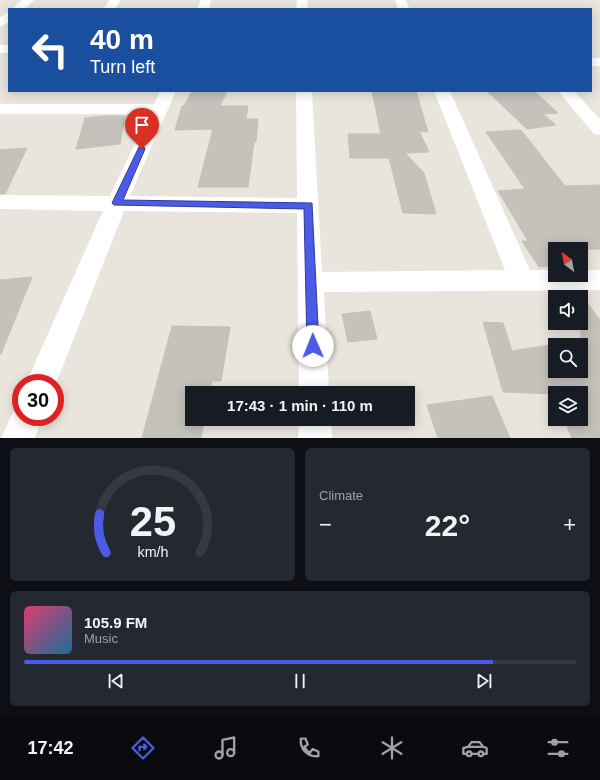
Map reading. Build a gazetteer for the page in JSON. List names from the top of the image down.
{
  "north": "top left",
  "page": {
    "turn": ["40 m", "Turn left"],
    "limit": "30",
    "trip": "17:43 · 1 min · 110 m",
    "tile": "Climate",
    "heat": ["−", "22°", "+"],
    "song": ["105.9 FM", "Music"],
    "tabs": "17:42",
    "gauge": ["25", "km/h"]
  }
}
